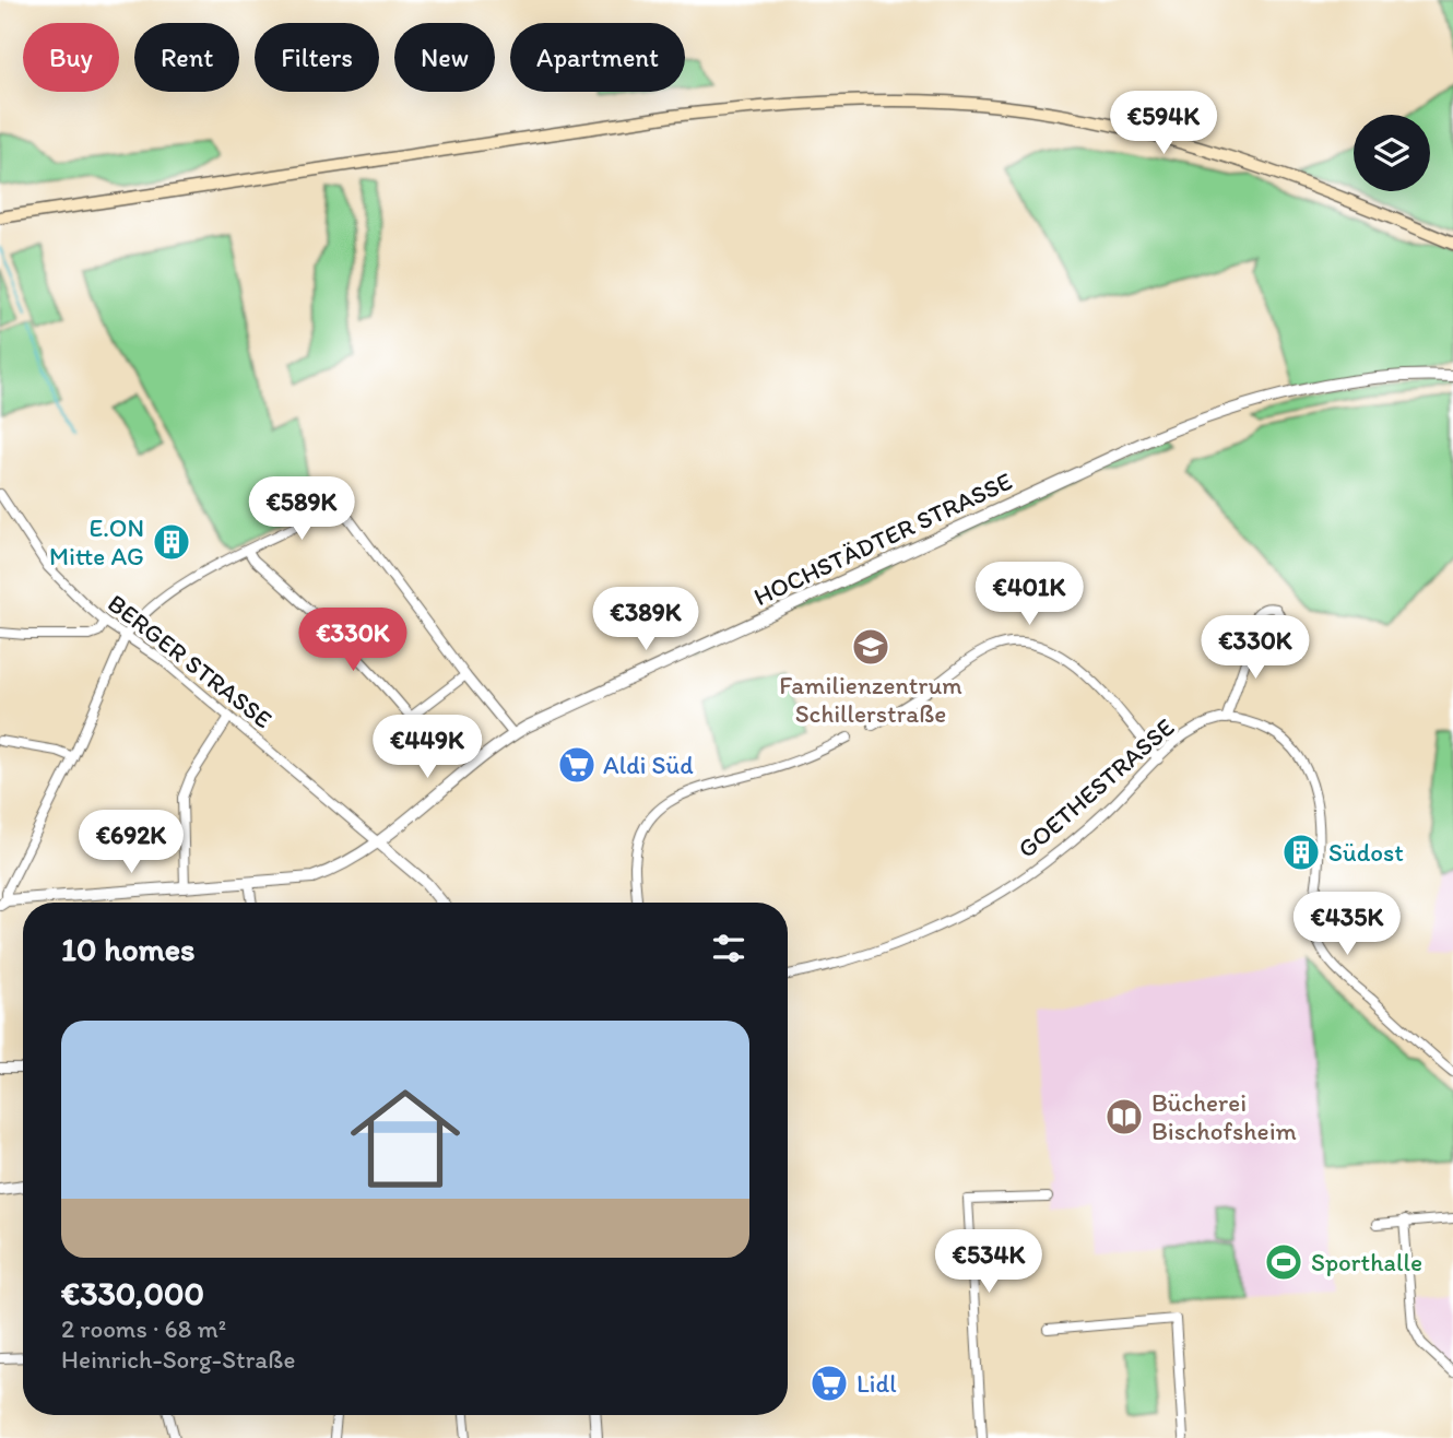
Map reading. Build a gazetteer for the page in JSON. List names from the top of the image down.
{
  "streets": {
    "street": ["HOCHSTÄDTER STRASSE", "BERGER STRASSE", "GOETHESTRASSE"]
  },
  "crossings": [
    ["HOCHSTÄDTER STRASSE", "BERGER STRASSE"]
  ],
  "places": {
    "building": ["E.ON Mitte AG", "Südost"],
    "school or university": ["Familienzentrum Schillerstraße"],
    "supermarket": ["Aldi Süd", "Lidl"],
    "library": ["Bücherei Bischofsheim"],
    "sports": ["Sporthalle"]
  },
  "page": {
    "chip": [
      "Buy",
      "Rent",
      "Filters",
      "New",
      "Apartment"
    ],
    "price": [
      "€594K",
      "€589K",
      "€401K",
      "€389K",
      "€330K",
      "€330K",
      "€449K",
      "€692K",
      "€435K",
      "€534K"
    ],
    "heading": "10 homes",
    "list": [
      {
        "name": "€330,000",
        "note": "2 rooms · 68 m² · Heinrich-Sorg-Straße"
      }
    ]
  }
}
